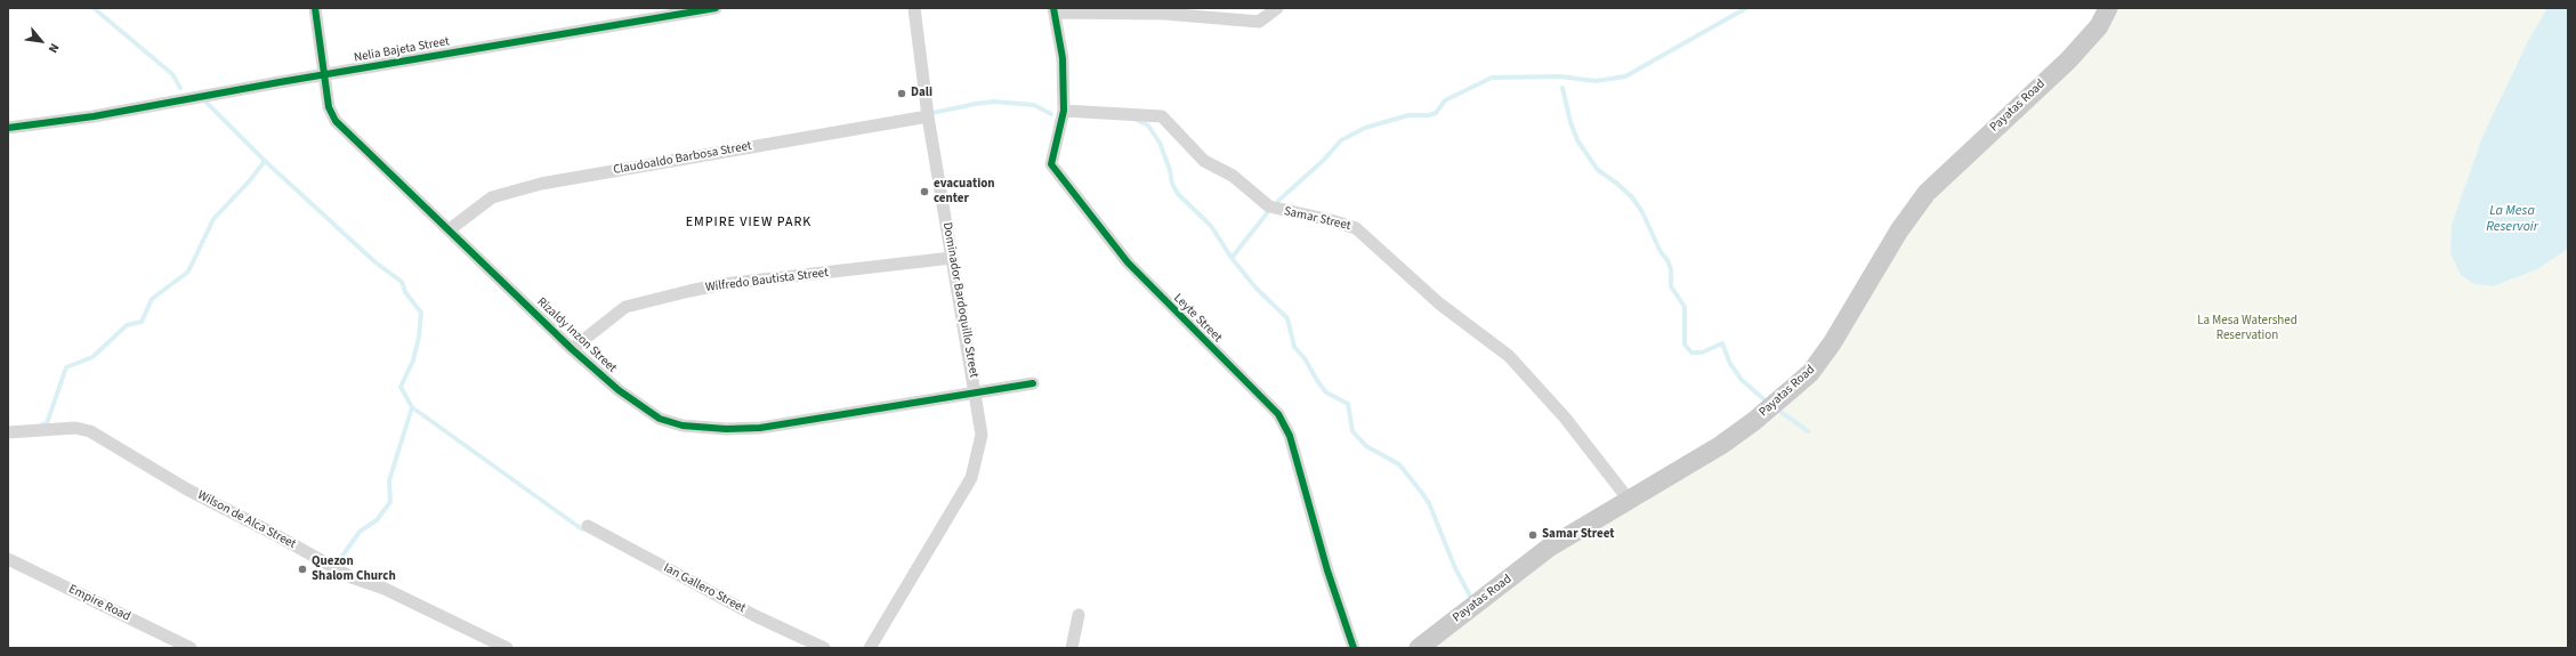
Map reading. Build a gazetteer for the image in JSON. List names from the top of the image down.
{
  "streets": {
    "main road": ["Payatas Road"],
    "street": [
      "Nelia Bajeta Street",
      "Claudoaldo Barbosa Street",
      "Samar Street",
      "Wilfredo Bautista Street",
      "Dominador Bardoquillo Street",
      "Leyte Street",
      "Rizaldy Inzon Street",
      "Wilson de Alca Street",
      "Ian Gallero Street",
      "Empire Road"
    ]
  },
  "crossings": [
    ["Nelia Bajeta Street", "Rizaldy Inzon Street"],
    ["Payatas Road", "Samar Street"],
    ["Claudoaldo Barbosa Street", "Dominador Bardoquillo Street"],
    ["Claudoaldo Barbosa Street", "Rizaldy Inzon Street"],
    ["Samar Street", "Leyte Street"],
    ["Wilfredo Bautista Street", "Dominador Bardoquillo Street"],
    ["Wilfredo Bautista Street", "Rizaldy Inzon Street"],
    ["Dominador Bardoquillo Street", "Rizaldy Inzon Street"]
  ],
  "districts": ["EMPIRE VIEW PARK"],
  "water": ["La Mesa Reservoir"],
  "parks": ["La Mesa Watershed Reservation"],
  "places": [
    "Dali",
    "evacuation center",
    "Samar Street",
    "Quezon Shalom Church"
  ],
  "north": "bottom right"
}
